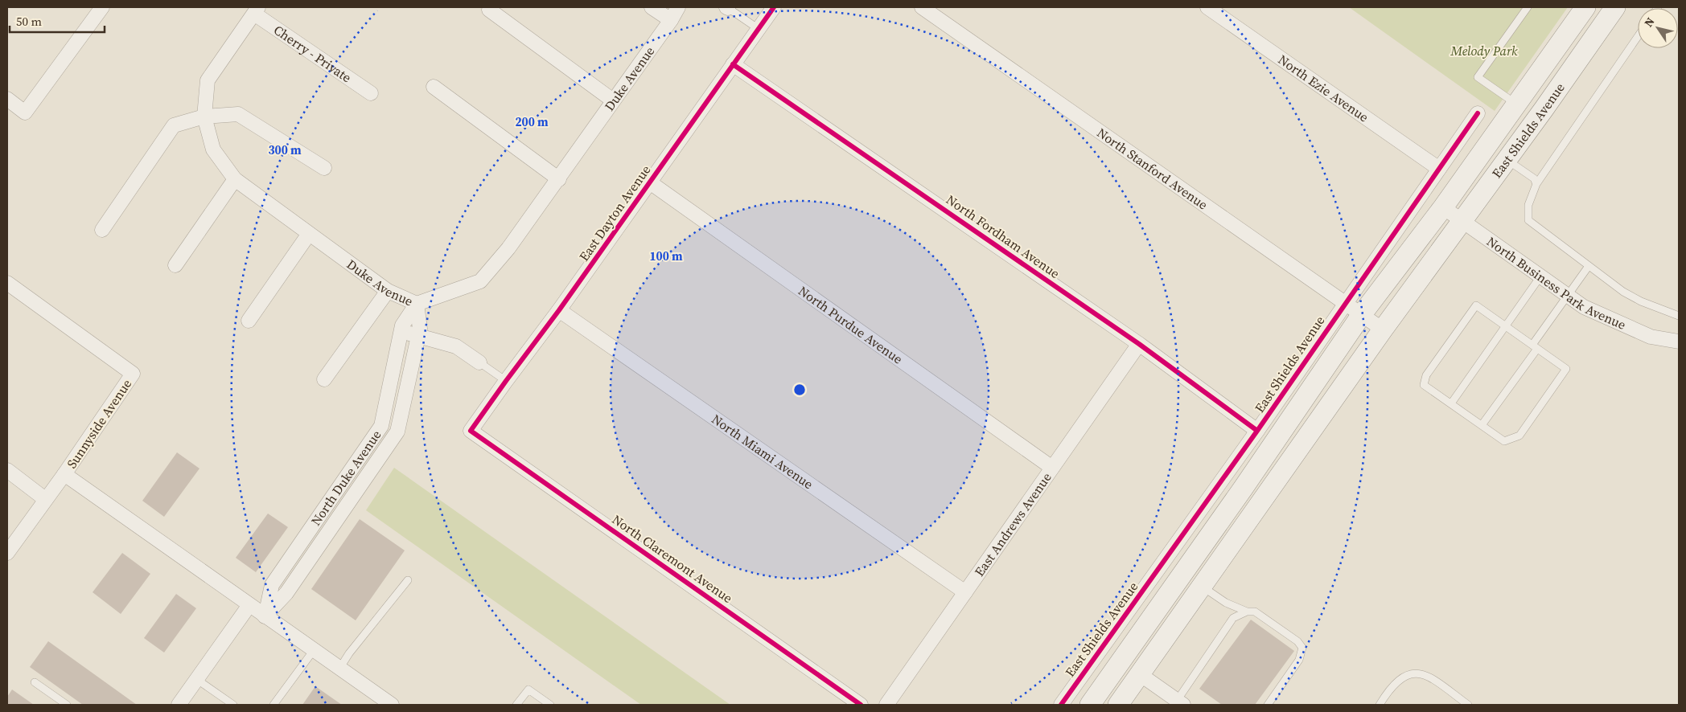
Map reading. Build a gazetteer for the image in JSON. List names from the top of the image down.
{
  "streets": {
    "main road": ["East Shields Avenue"],
    "street": [
      "Cherry - Private",
      "Duke Avenue",
      "North Ezie Avenue",
      "North Stanford Avenue",
      "East Dayton Avenue",
      "North Fordham Avenue",
      "North Business Park Avenue",
      "North Purdue Avenue",
      "Sunnyside Avenue",
      "North Miami Avenue",
      "North Duke Avenue",
      "East Andrews Avenue",
      "North Claremont Avenue"
    ]
  },
  "crossings": [
    ["Cherry - Private", "Duke Avenue"],
    ["Duke Avenue", "North Duke Avenue"],
    ["North Ezie Avenue", "East Shields Avenue"],
    ["East Shields Avenue", "North Stanford Avenue"],
    ["East Shields Avenue", "North Fordham Avenue"],
    ["East Shields Avenue", "North Business Park Avenue"],
    ["East Dayton Avenue", "North Fordham Avenue"],
    ["East Dayton Avenue", "North Purdue Avenue"],
    ["East Dayton Avenue", "North Miami Avenue"],
    ["East Dayton Avenue", "North Claremont Avenue"],
    ["North Fordham Avenue", "East Andrews Avenue"],
    ["North Purdue Avenue", "East Andrews Avenue"],
    ["North Miami Avenue", "East Andrews Avenue"]
  ],
  "parks": ["Melody Park"],
  "scale_bar": "50 m",
  "north": "top left",
  "rings": ["200 m", "300 m", "100 m"]
}
